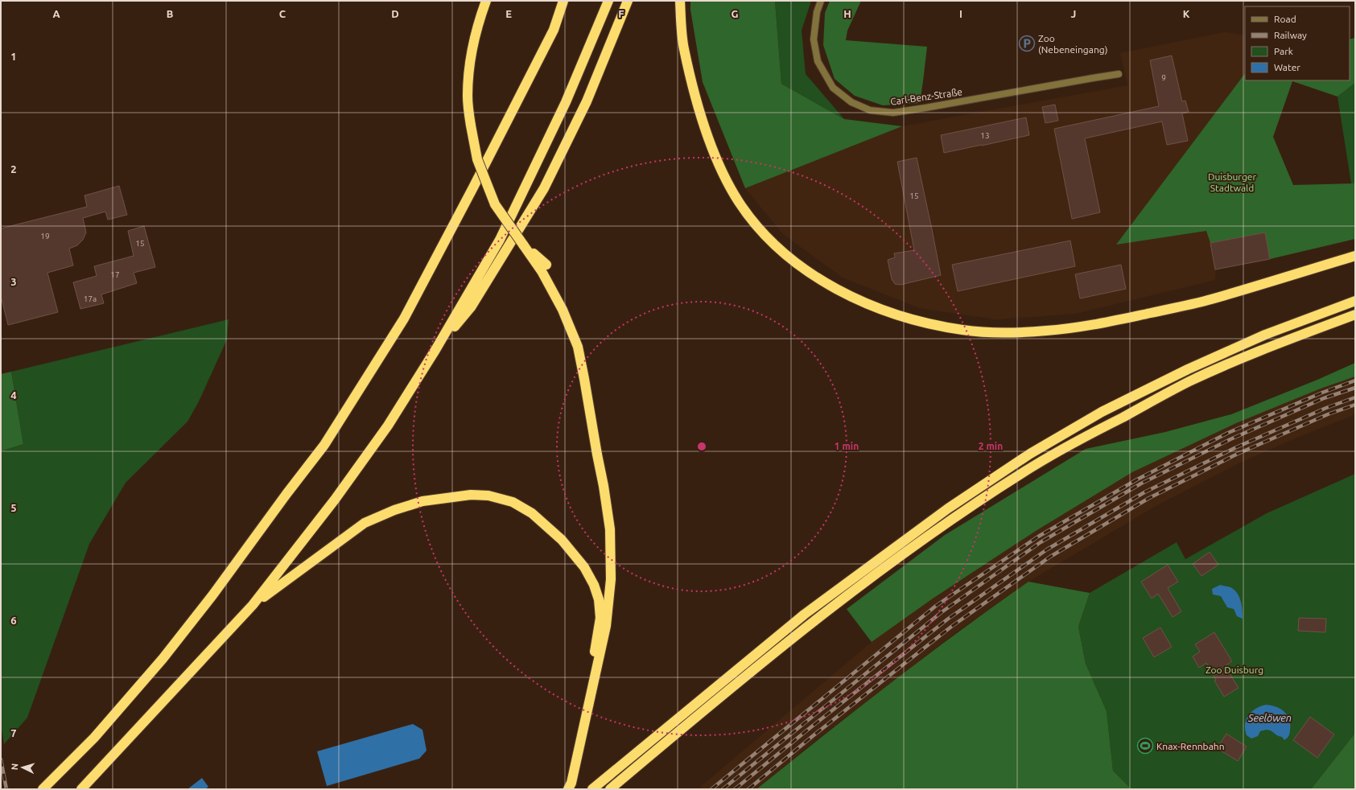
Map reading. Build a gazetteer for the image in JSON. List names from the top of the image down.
{
  "streets": {
    "street": ["Carl-Benz-Straße"]
  },
  "water": ["Seelöwen"],
  "parks": ["Duisburger Stadtwald", "Zoo Duisburg"],
  "places": {
    "parking": ["Zoo (Nebeneingang)"],
    "sports": ["Knax-Rennbahn"]
  },
  "house_numbers": [
    "9",
    "13",
    "15",
    "19",
    "15",
    "17",
    "17a"
  ],
  "legend": [
    "Road",
    "Railway",
    "Park",
    "Water"
  ],
  "north": "left",
  "grid": {
    "columns": [
      "A",
      "B",
      "C",
      "D",
      "E",
      "F",
      "G",
      "H",
      "I",
      "J",
      "K"
    ],
    "rows": [
      "1",
      "2",
      "3",
      "4",
      "5",
      "6",
      "7"
    ]
  },
  "rings": ["1 min", "2 min"]
}
